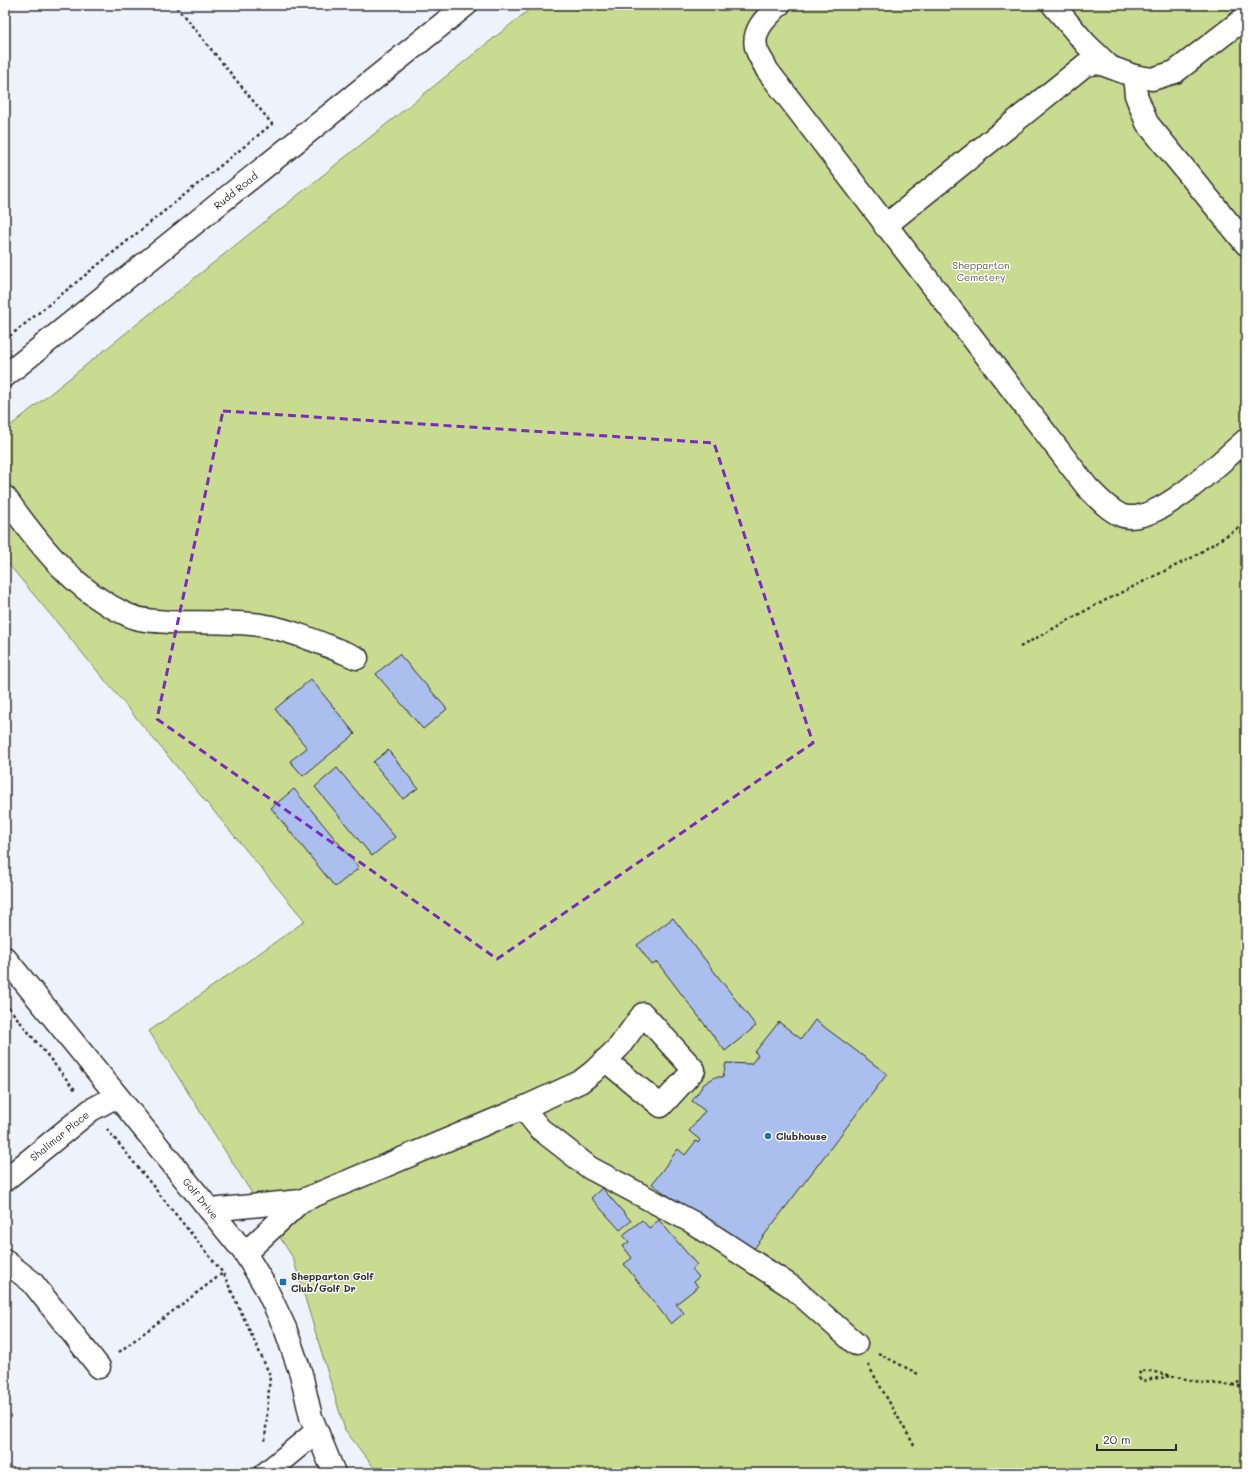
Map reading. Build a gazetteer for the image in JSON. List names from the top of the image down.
{
  "streets": {
    "street": ["Rudd Road", "Shalimar Place", "Golf Drive"]
  },
  "crossings": [
    ["Shalimar Place", "Golf Drive"]
  ],
  "parks": ["Shepparton Cemetery"],
  "places": {
    "other": ["Clubhouse"],
    "transit": ["Shepparton Golf Club/Golf Dr"]
  },
  "scale_bar": "20 m"
}
